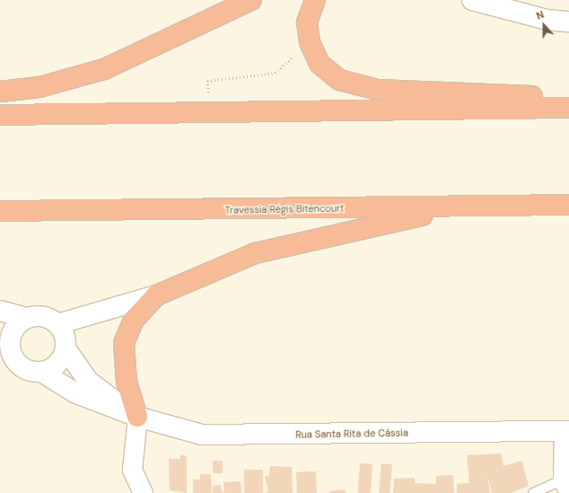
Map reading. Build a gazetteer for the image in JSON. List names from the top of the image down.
{
  "streets": {
    "highway": ["Travessia Régis Bitencourt"],
    "street": ["Rua Santa Rita de Cássia"]
  },
  "north": "top"
}
